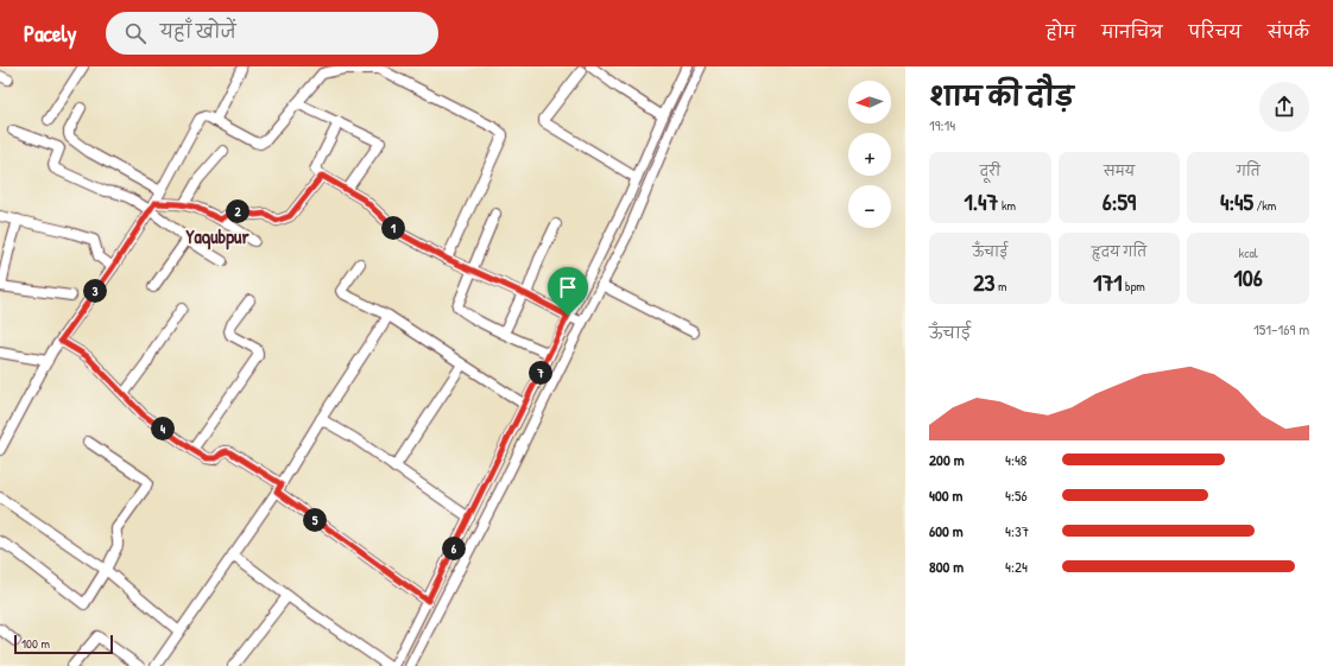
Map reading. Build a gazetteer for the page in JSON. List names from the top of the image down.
{
  "districts": ["Yaqubpur"],
  "scale_bar": "100 m",
  "north": "left",
  "page": {
    "header": "Pacely",
    "search": "यहाँ खोजें",
    "nav": [
      "होम",
      "मानचित्र",
      "परिचय",
      "संपर्क"
    ],
    "heading": ["शाम की दौड़", "19:14"],
    "map_buttons": ["+", "−"],
    "stats": [
      ["दूरी", "1.47 km"],
      ["समय", "6:59"],
      ["गति", "4:45 /km"],
      ["ऊँचाई", "23 m"],
      ["हृदय गति", "171 bpm"],
      ["kcal", "106"]
    ],
    "pins": [
      "2",
      "1",
      "3",
      "7",
      "4",
      "5",
      "6"
    ],
    "chart": ["ऊँचाई", "151–169 m"],
    "list": [
      {
        "name": "200 m",
        "note": "4:48"
      },
      {
        "name": "400 m",
        "note": "4:56"
      },
      {
        "name": "600 m",
        "note": "4:37"
      },
      {
        "name": "800 m",
        "note": "4:24"
      }
    ],
    "scale": "100 m"
  }
}
